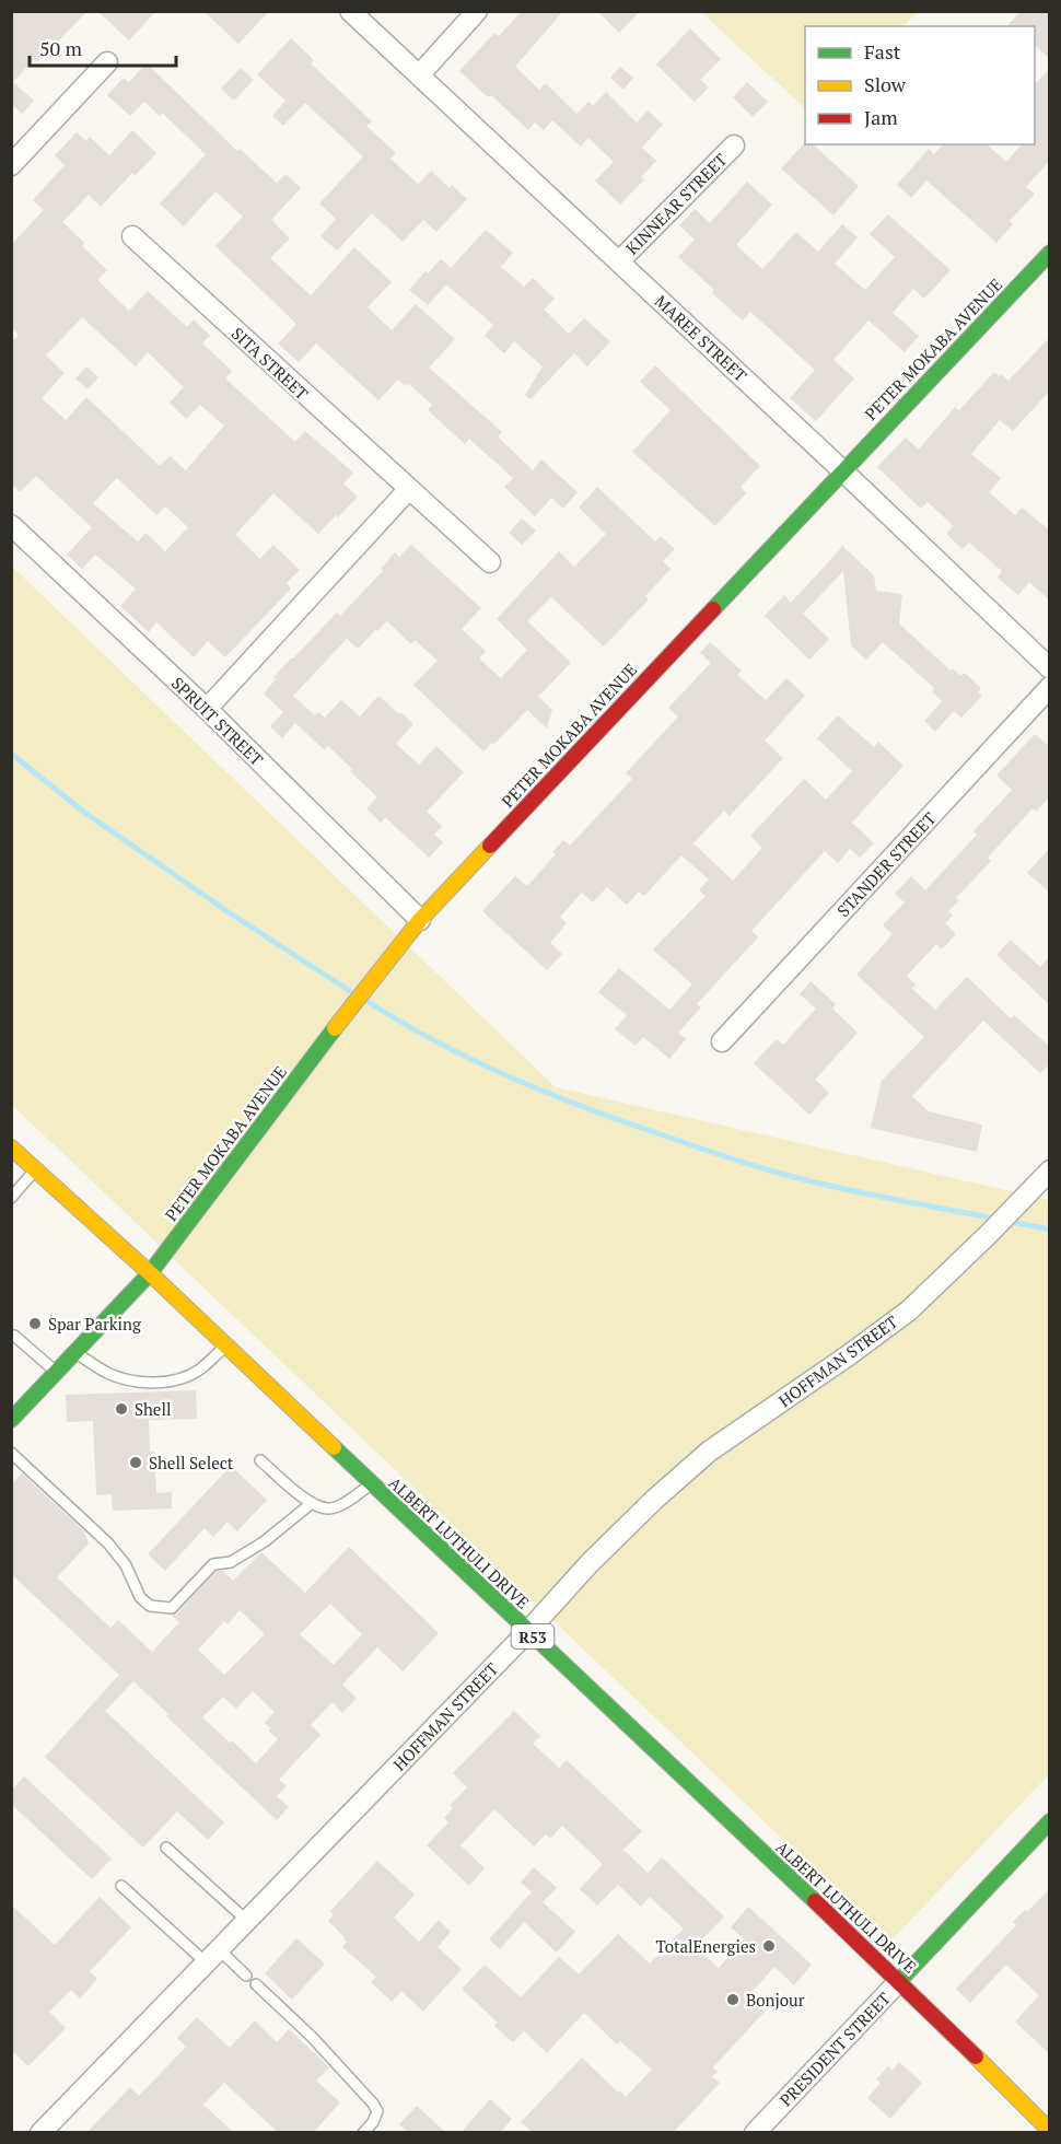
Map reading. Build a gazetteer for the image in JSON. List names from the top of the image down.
{
  "streets": {
    "street": [
      "KINNEAR STREET",
      "MAREE STREET",
      "PETER MOKABA AVENUE",
      "SITA STREET",
      "SPRUIT STREET",
      "STANDER STREET",
      "HOFFMAN STREET",
      "ALBERT LUTHULI DRIVE",
      "R53",
      "PRESIDENT STREET"
    ]
  },
  "crossings": [
    ["KINNEAR STREET", "MAREE STREET"],
    ["MAREE STREET", "PETER MOKABA AVENUE"],
    ["PETER MOKABA AVENUE", "SPRUIT STREET"],
    ["PETER MOKABA AVENUE", "ALBERT LUTHULI DRIVE"],
    ["HOFFMAN STREET", "ALBERT LUTHULI DRIVE"],
    ["ALBERT LUTHULI DRIVE", "PRESIDENT STREET"]
  ],
  "places": [
    "Spar Parking",
    "Shell",
    "Shell Select",
    "TotalEnergies",
    "Bonjour"
  ],
  "legend": ["Fast", "Slow", "Jam"],
  "scale_bar": "50 m"
}
